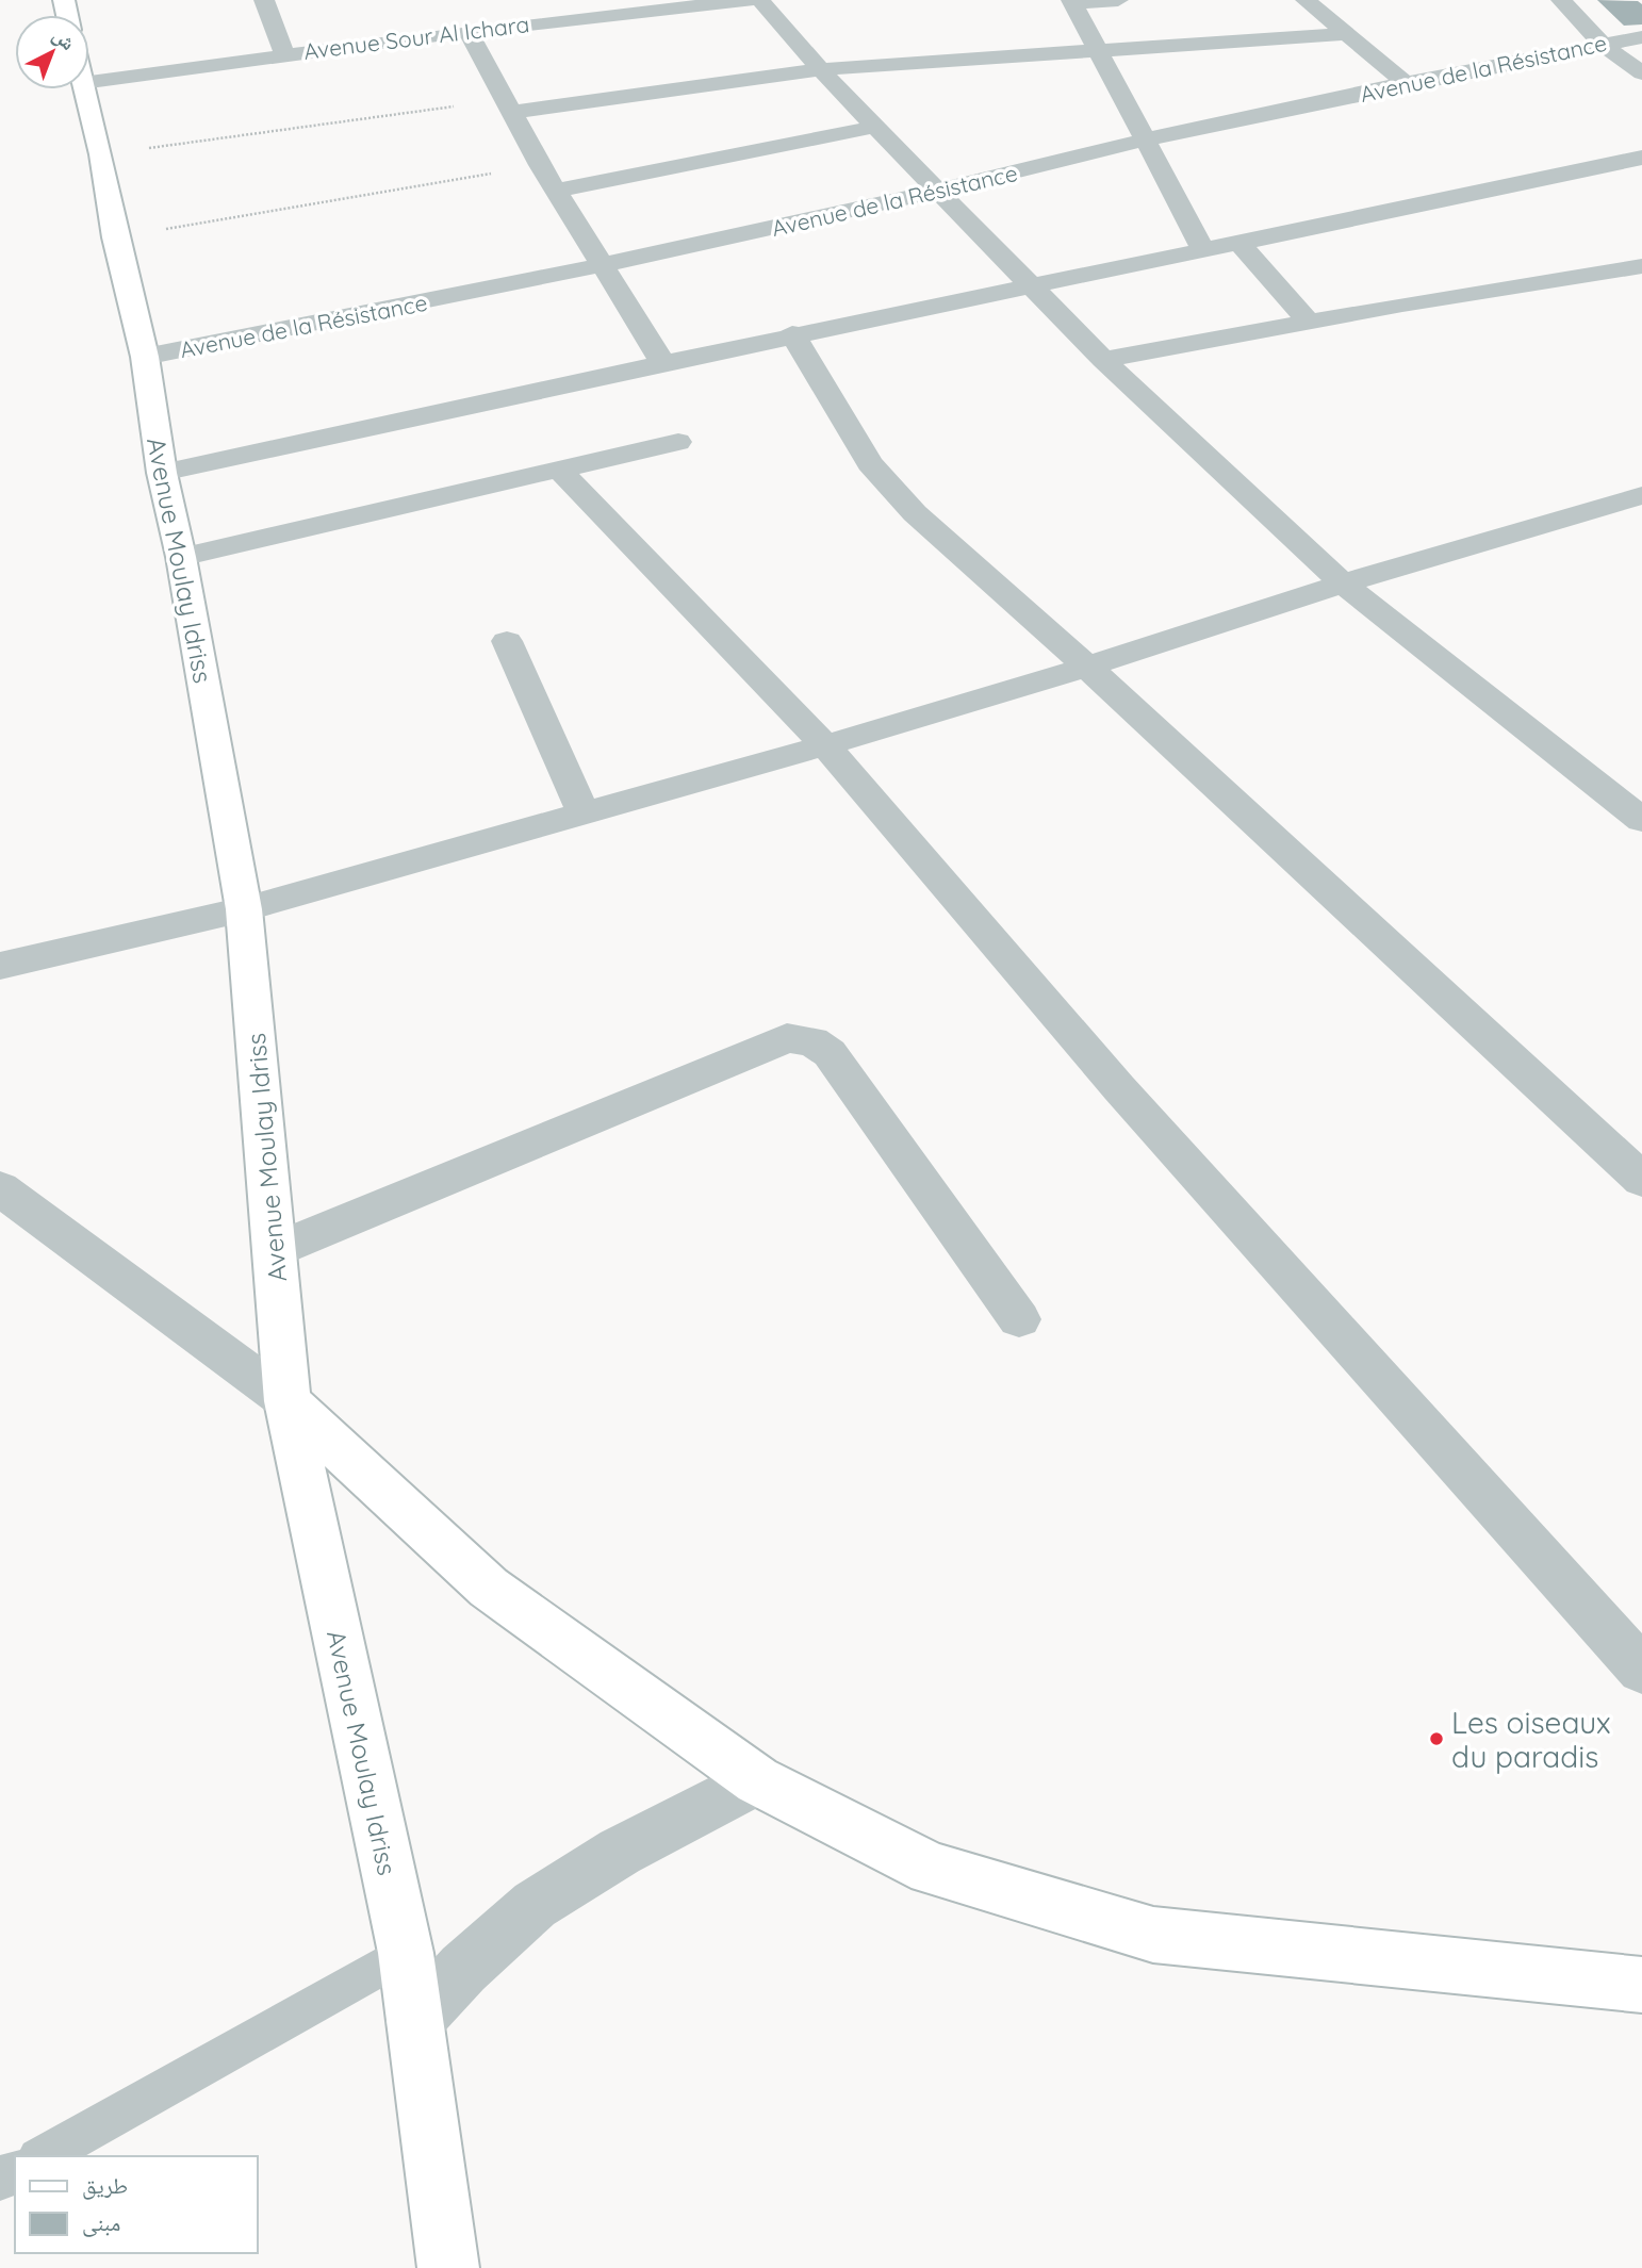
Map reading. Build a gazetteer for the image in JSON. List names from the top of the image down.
{
  "streets": {
    "main road": ["Avenue Moulay Idriss"],
    "street": ["Avenue Sour Al Ichara", "Avenue de la Résistance"]
  },
  "crossings": [
    ["Avenue de la Résistance", "Avenue Moulay Idriss"]
  ],
  "places": ["Les oiseaux du paradis"],
  "legend": ["طريق", "مبنى"],
  "north": "top right"
}
